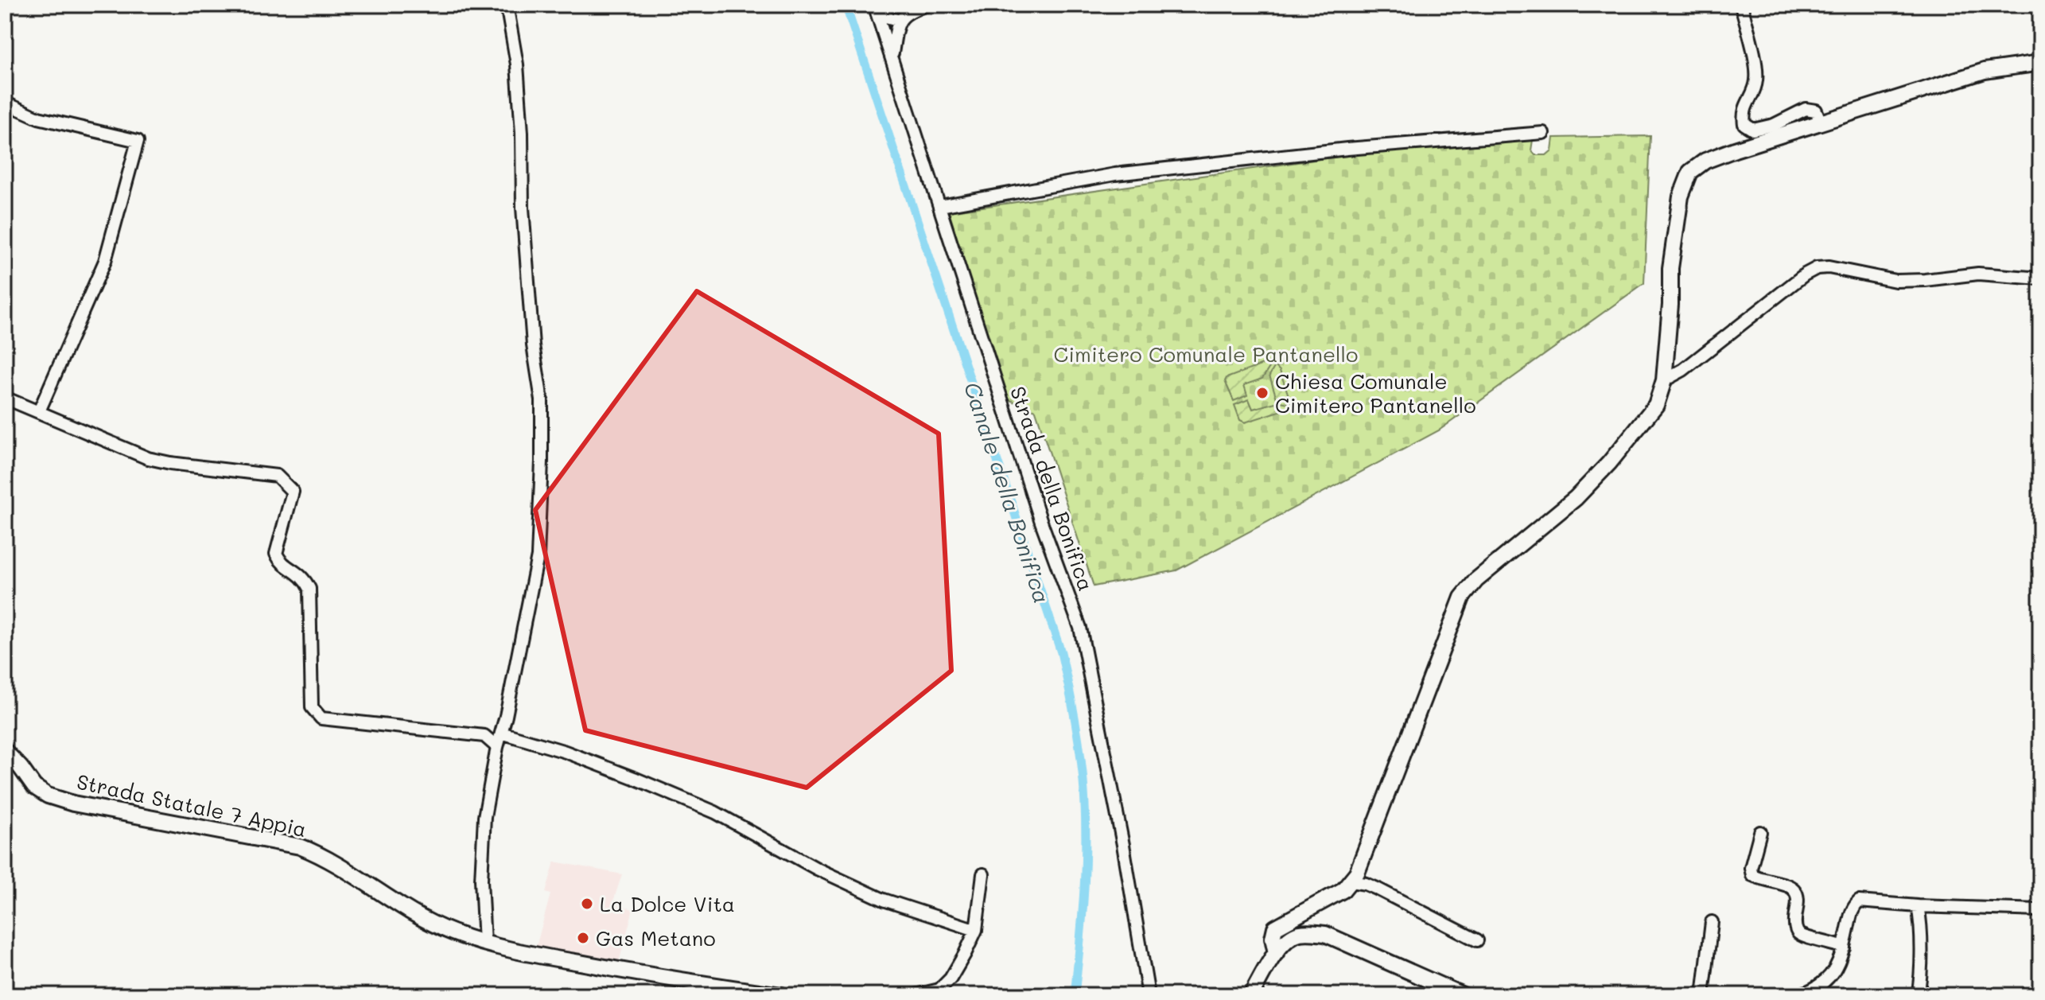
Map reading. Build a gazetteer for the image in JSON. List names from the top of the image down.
{
  "streets": {
    "main road": ["Strada Statale 7 Appia"],
    "street": ["Strada della Bonifica"]
  },
  "water": ["Canale della Bonifica"],
  "parks": ["Cimitero Comunale Pantanello"],
  "places": ["Chiesa Comunale Cimitero Pantanello", "La Dolce Vita", "Gas Metano"]
}
